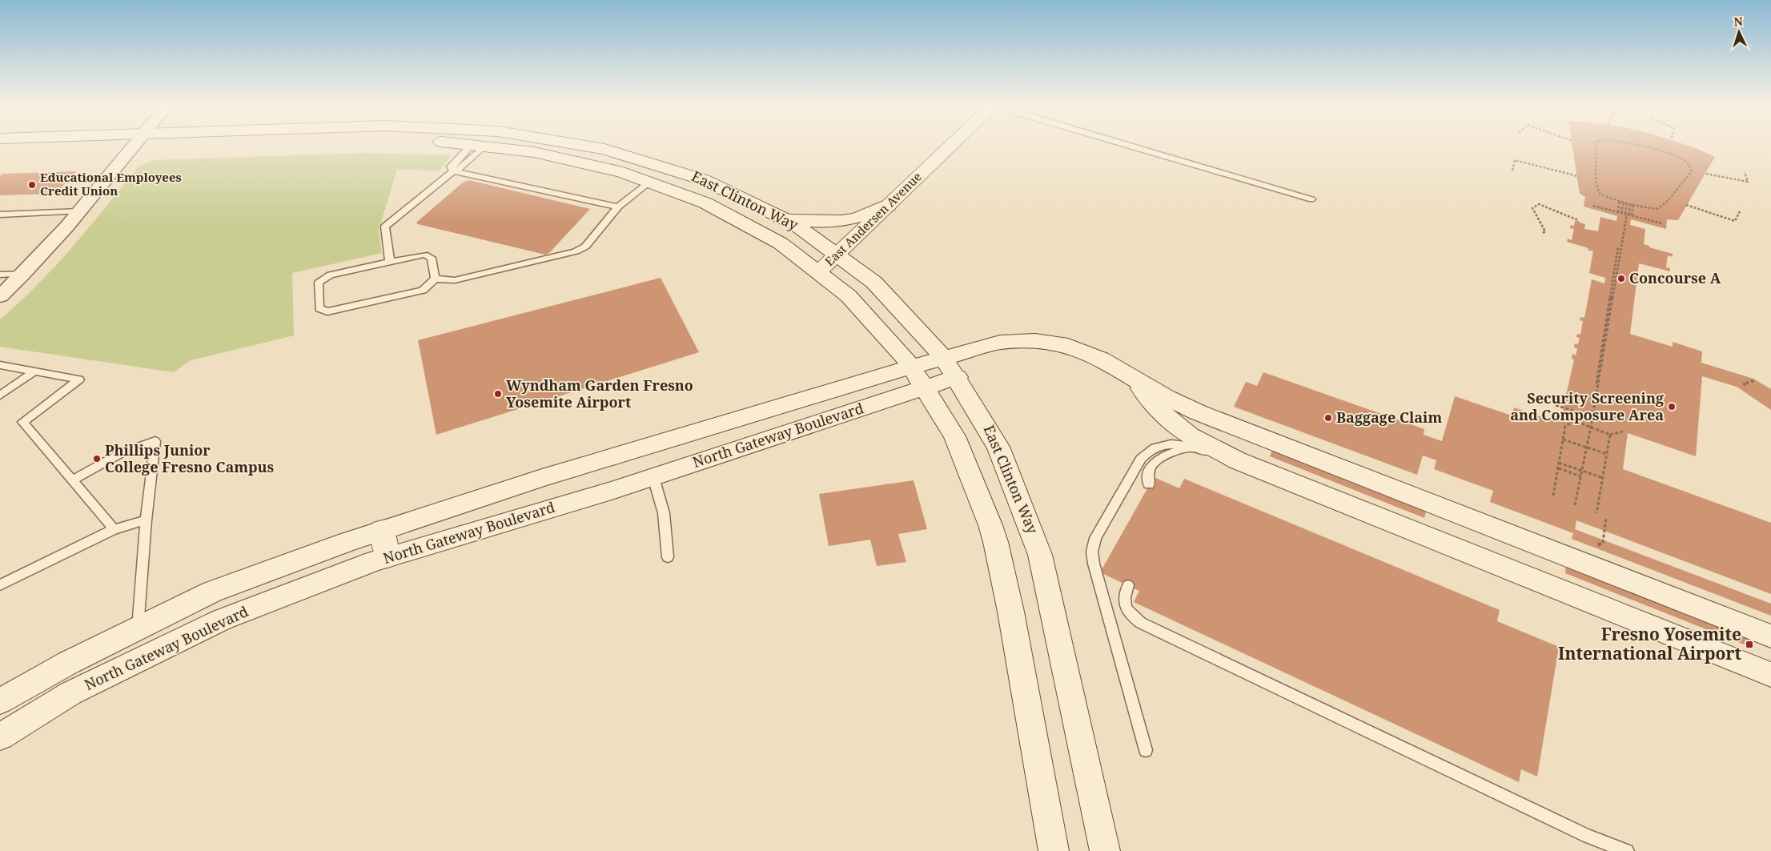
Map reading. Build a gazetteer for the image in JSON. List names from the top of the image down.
{
  "streets": {
    "main road": ["East Clinton Way", "East Andersen Avenue", "North Gateway Boulevard"]
  },
  "crossings": [
    ["East Clinton Way", "East Andersen Avenue"],
    ["East Clinton Way", "North Gateway Boulevard"]
  ],
  "places": {
    "other": [
      "Educational Employees Credit Union",
      "Concourse A",
      "Wyndham Garden Fresno Yosemite Airport",
      "Security Screening and Composure Area",
      "Baggage Claim",
      "Phillips Junior College Fresno Campus"
    ],
    "transit": ["Fresno Yosemite International Airport"]
  },
  "north": "top"
}
